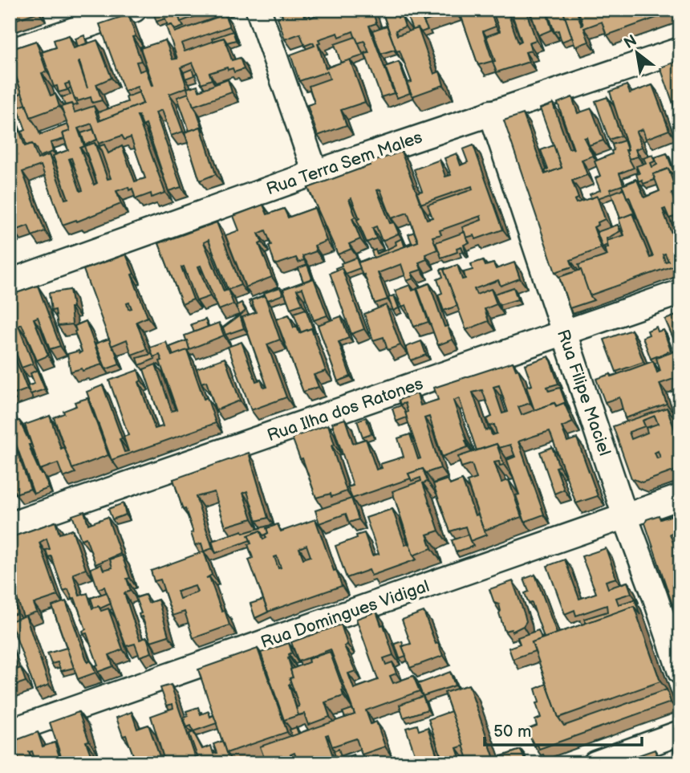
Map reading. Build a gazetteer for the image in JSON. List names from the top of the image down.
{
  "streets": {
    "street": [
      "Rua Terra Sem Males",
      "Rua Filipe Maciel",
      "Rua Ilha dos Ratones",
      "Rua Domingues Vidigal"
    ]
  },
  "crossings": [
    ["Rua Terra Sem Males", "Rua Filipe Maciel"],
    ["Rua Filipe Maciel", "Rua Ilha dos Ratones"],
    ["Rua Filipe Maciel", "Rua Domingues Vidigal"]
  ],
  "scale_bar": "50 m",
  "north": "top left"
}
